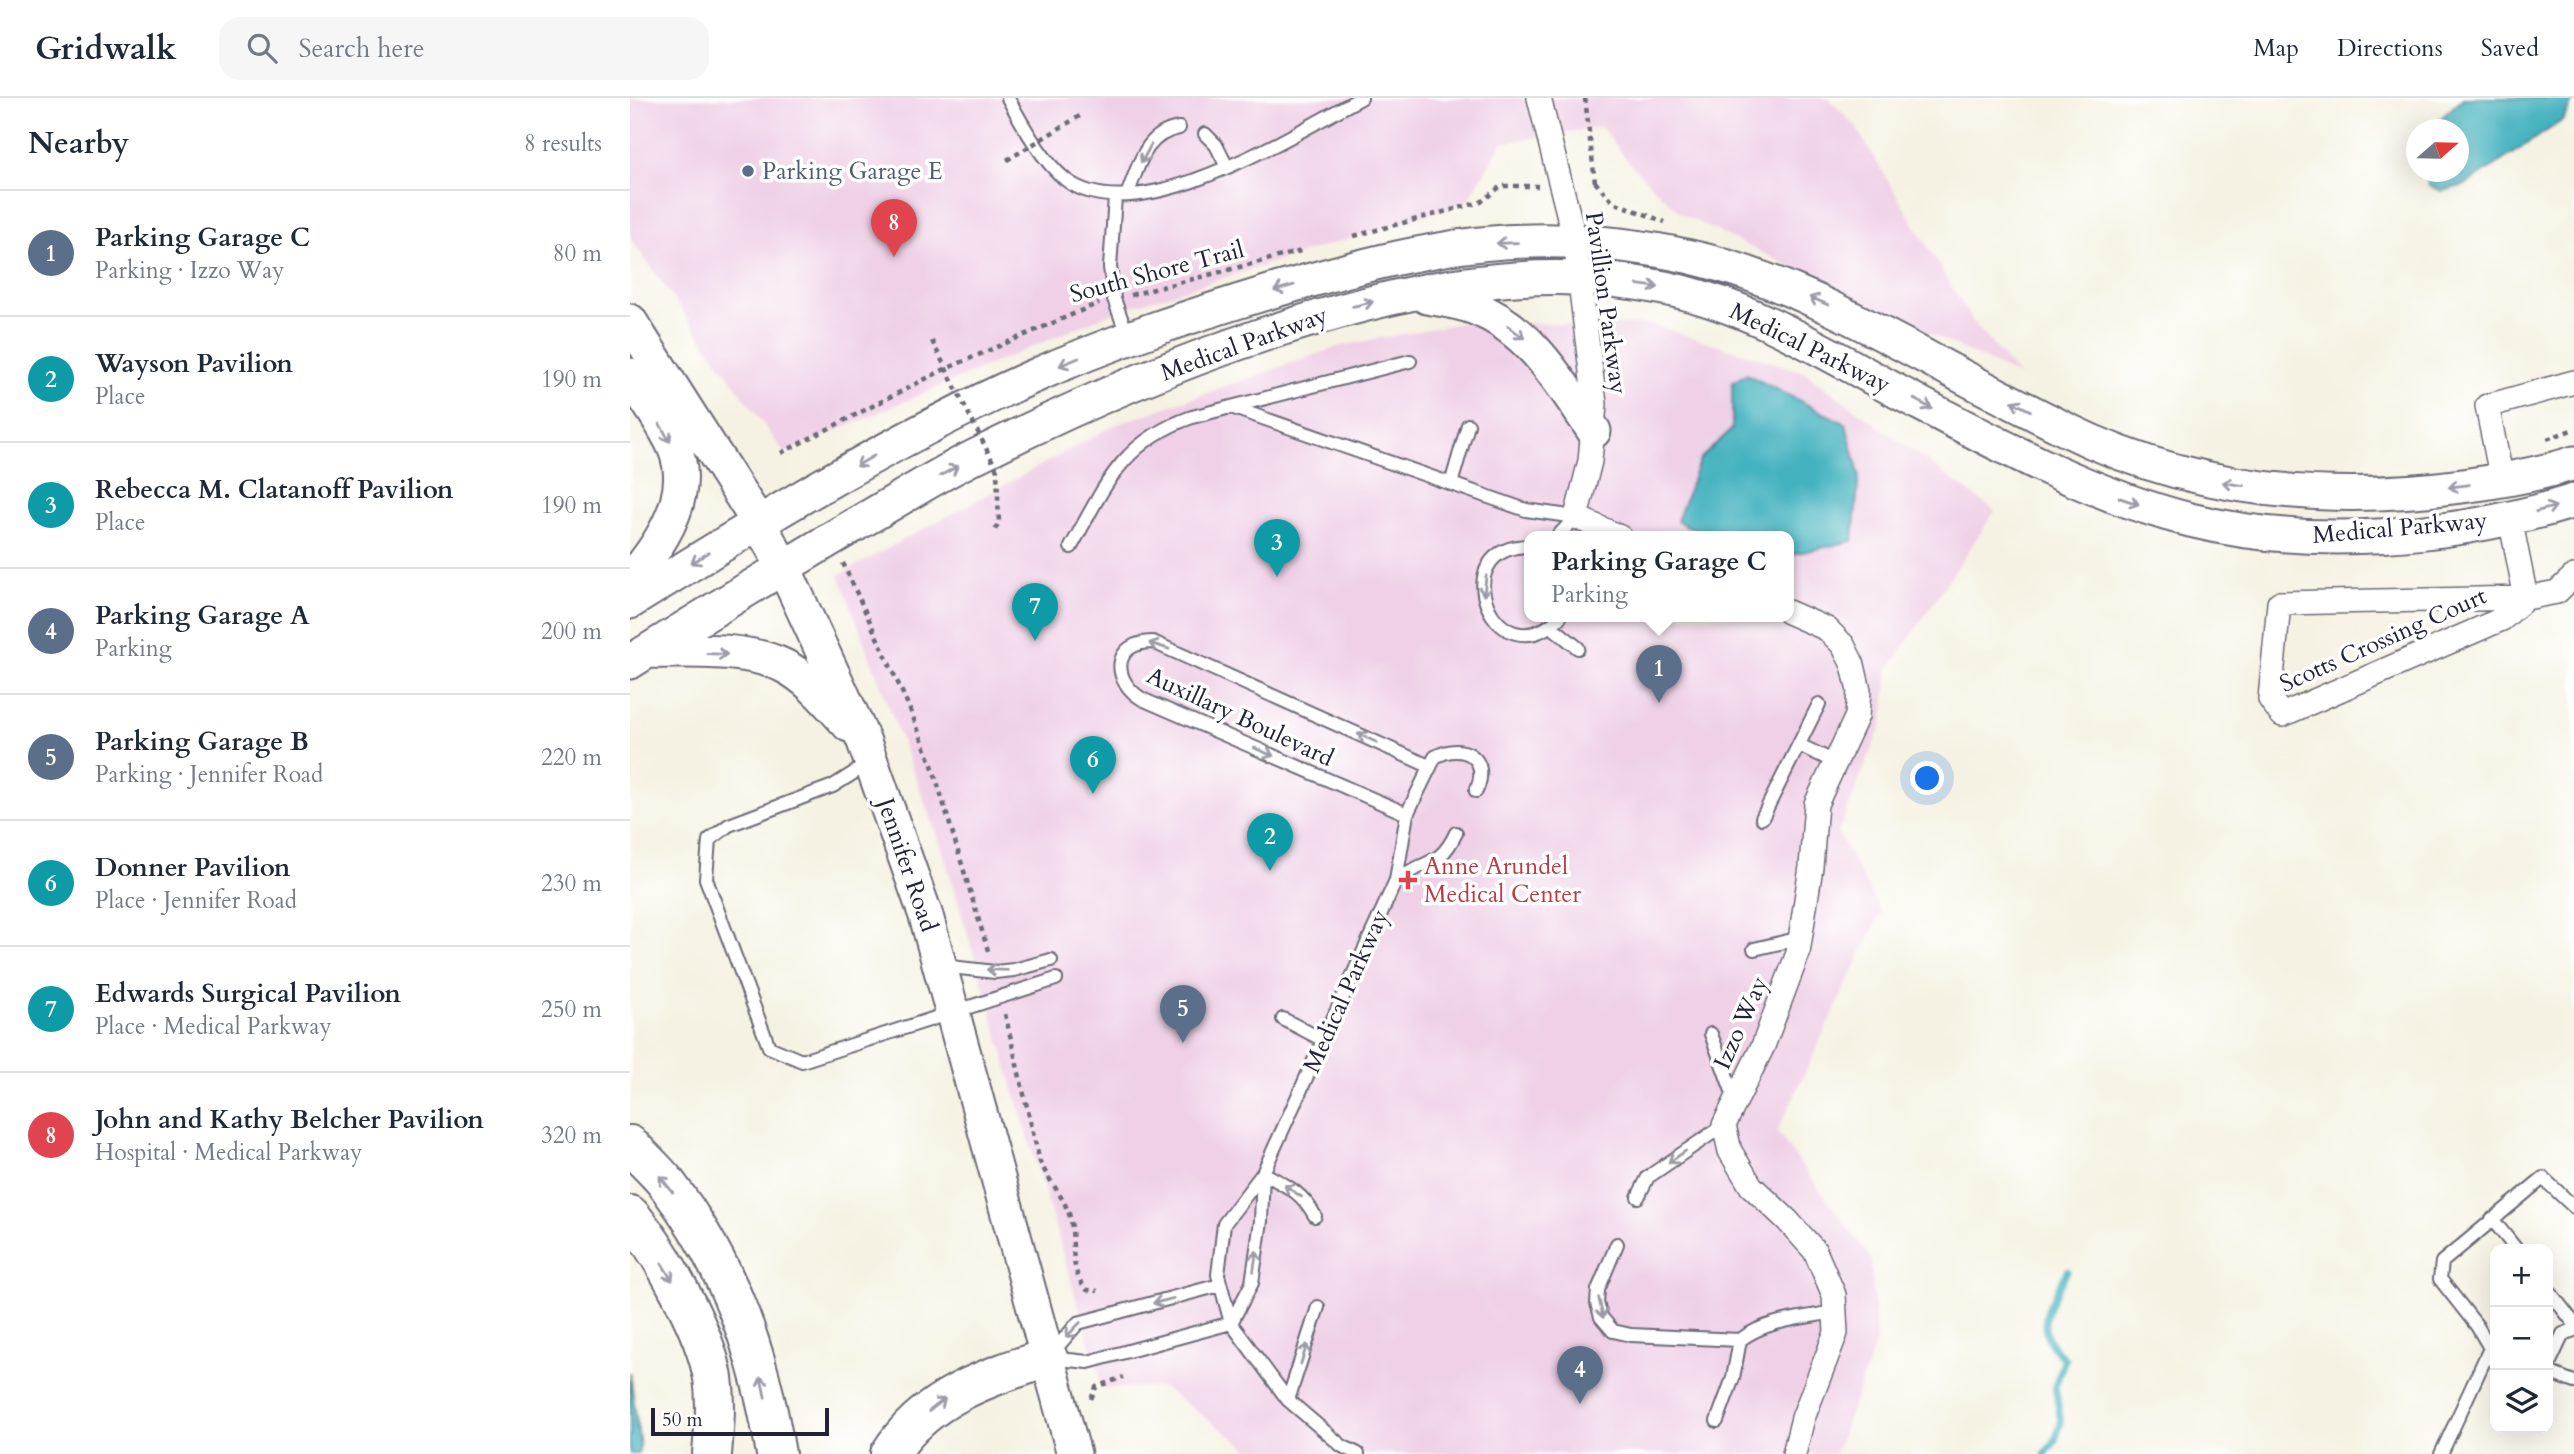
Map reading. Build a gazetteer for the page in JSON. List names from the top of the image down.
{
  "streets": {
    "main road": ["Medical Parkway", "Jennifer Road"],
    "street": ["Pavillion Parkway", "Scotts Crossing Court", "Izzo Way"],
    "lane": ["Auxillary Boulevard"],
    "path": ["South Shore Trail"]
  },
  "crossings": [
    ["South Shore Trail", "Medical Parkway"],
    ["Pavillion Parkway", "Medical Parkway"],
    ["Medical Parkway", "Scotts Crossing Court"],
    ["Medical Parkway", "Auxillary Boulevard"],
    ["Medical Parkway", "Jennifer Road"]
  ],
  "places": {
    "other": ["Parking Garage E"],
    "health": ["Anne Arundel Medical Center"]
  },
  "scale_bar": "50 m",
  "north": "right",
  "page": {
    "header": "Gridwalk",
    "search": "Search here",
    "nav": ["Map", "Directions", "Saved"],
    "heading": ["Nearby", "8 results"],
    "list": [
      {
        "mark": "1",
        "name": "Parking Garage C",
        "note": "Parking · Izzo Way",
        "value": "80 m"
      },
      {
        "mark": "2",
        "name": "Wayson Pavilion",
        "note": "Place",
        "value": "190 m"
      },
      {
        "mark": "3",
        "name": "Rebecca M. Clatanoff Pavilion",
        "note": "Place",
        "value": "190 m"
      },
      {
        "mark": "4",
        "name": "Parking Garage A",
        "note": "Parking",
        "value": "200 m"
      },
      {
        "mark": "5",
        "name": "Parking Garage B",
        "note": "Parking · Jennifer Road",
        "value": "220 m"
      },
      {
        "mark": "6",
        "name": "Donner Pavilion",
        "note": "Place · Jennifer Road",
        "value": "230 m"
      },
      {
        "mark": "7",
        "name": "Edwards Surgical Pavilion",
        "note": "Place · Medical Parkway",
        "value": "250 m"
      },
      {
        "mark": "8",
        "name": "John and Kathy Belcher Pavilion",
        "note": "Hospital · Medical Parkway",
        "value": "320 m"
      }
    ],
    "pins": [
      "8",
      "3",
      "7",
      "1",
      "6",
      "2",
      "5",
      "4"
    ],
    "popup": ["Parking Garage C", "Parking"],
    "map_buttons": ["+", "−"],
    "scale": "50 m"
  }
}
